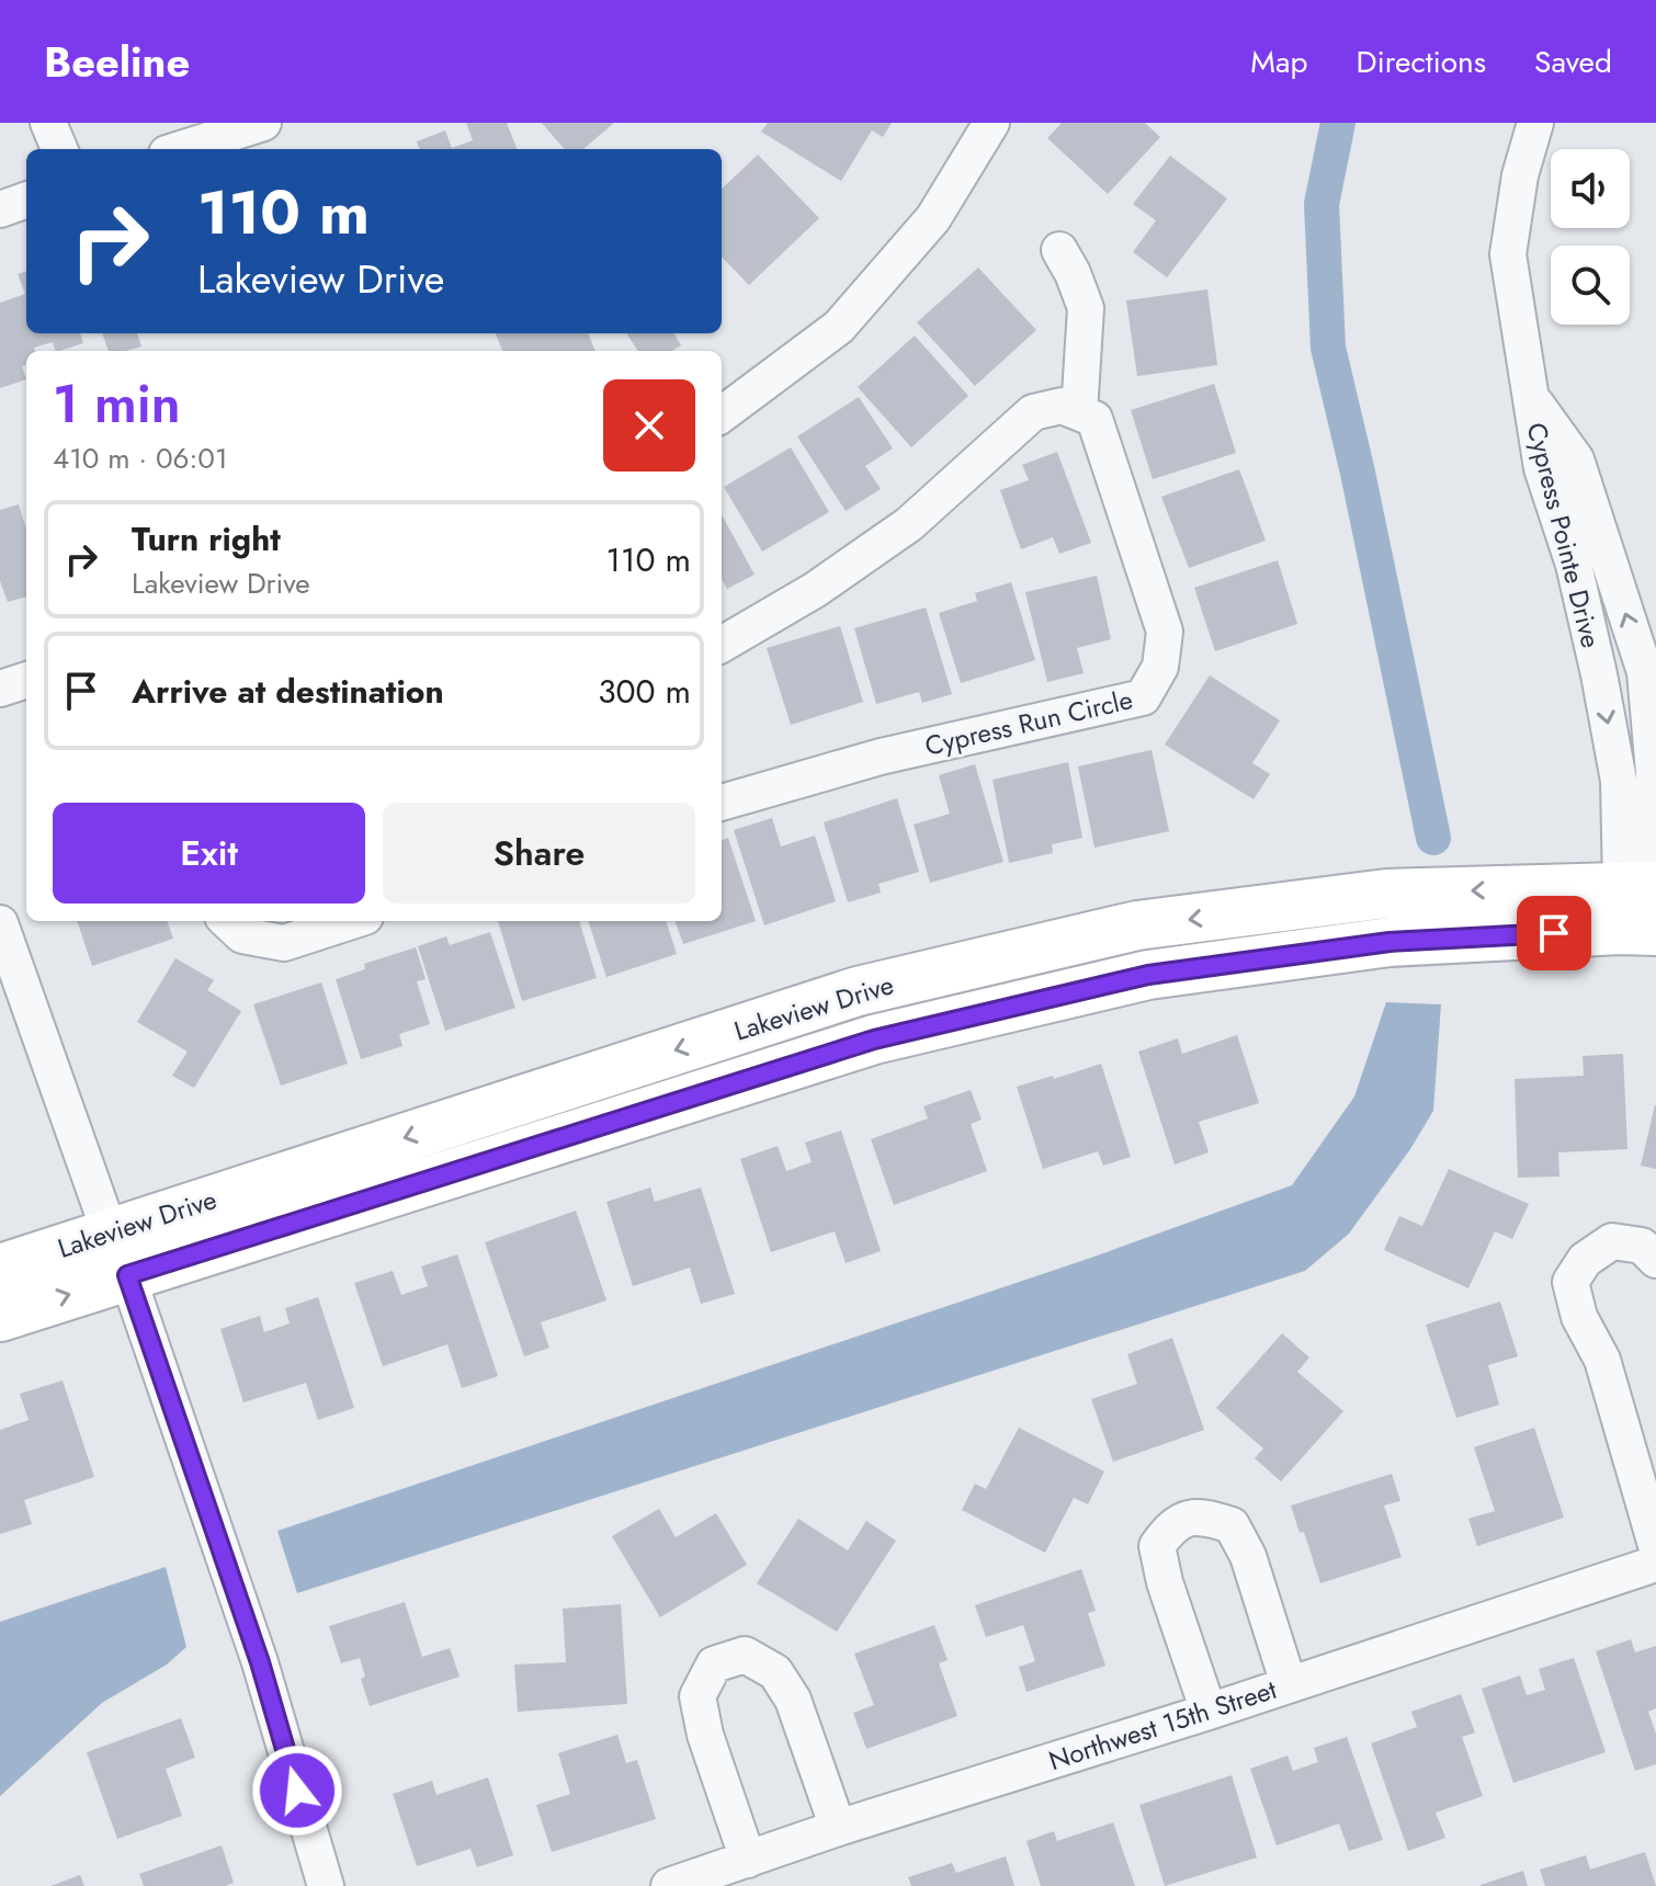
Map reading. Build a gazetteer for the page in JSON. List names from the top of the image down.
{
  "streets": {
    "street": [
      "Cypress Pointe Drive",
      "Cypress Run Circle",
      "Lakeview Drive",
      "Northwest 15th Street"
    ]
  },
  "crossings": [
    ["Cypress Pointe Drive", "Lakeview Drive"]
  ],
  "page": {
    "header": "Beeline",
    "nav": ["Map", "Directions", "Saved"],
    "turn": ["110 m", "Lakeview Drive"],
    "heading": ["1 min", "410 m · 06:01"],
    "list": [
      {
        "name": "Turn right",
        "note": "Lakeview Drive",
        "value": "110 m"
      },
      {
        "name": "Arrive at destination",
        "value": "300 m"
      }
    ],
    "buttons": ["Exit", "Share"]
  }
}
